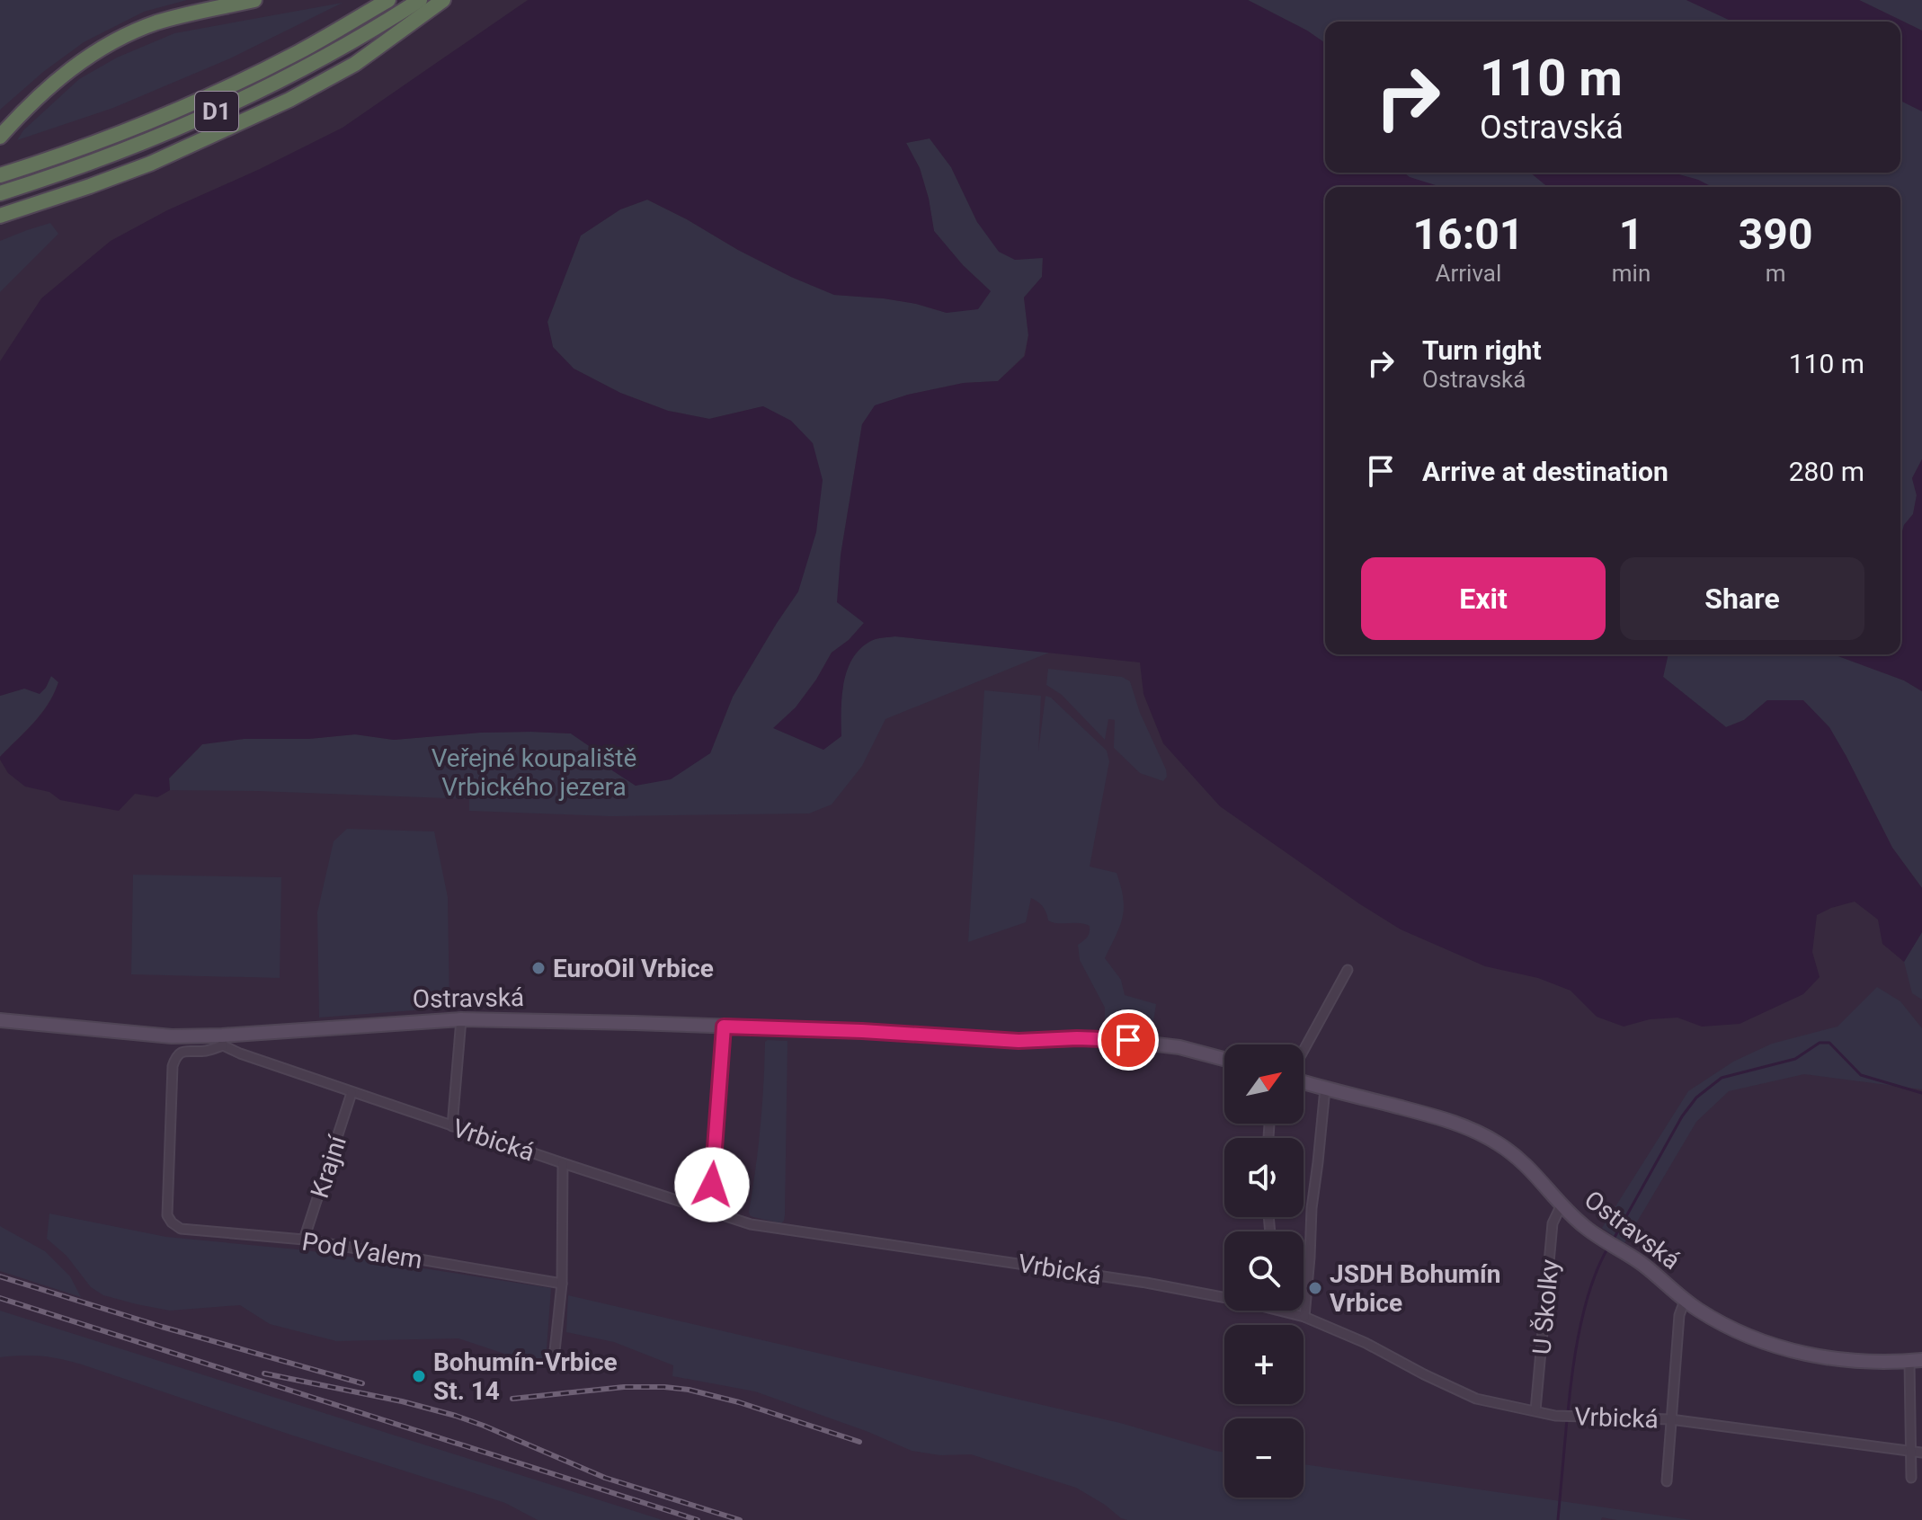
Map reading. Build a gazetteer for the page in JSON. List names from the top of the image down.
{
  "streets": {
    "highway": ["D1"],
    "main road": ["Ostravská"],
    "street": [
      "Vrbická",
      "Krajní",
      "Pod Valem",
      "U Školky"
    ]
  },
  "crossings": [
    ["Ostravská", "Vrbická"],
    ["Ostravská", "Pod Valem"],
    ["Ostravská", "U Školky"],
    ["Vrbická", "Krajní"],
    ["Vrbická", "Pod Valem"],
    ["Vrbická", "U Školky"],
    ["Krajní", "Pod Valem"]
  ],
  "parks": ["Veřejné koupaliště Vrbického jezera"],
  "places": ["EuroOil Vrbice", "JSDH Bohumín Vrbice", "Bohumín-Vrbice St. 14"],
  "north": "top right",
  "page": {
    "turn": ["110 m", "Ostravská"],
    "eta": [
      "16:01",
      "Arrival",
      "1",
      "min",
      "390",
      "m"
    ],
    "list": [
      {
        "name": "Turn right",
        "note": "Ostravská",
        "value": "110 m"
      },
      {
        "name": "Arrive at destination",
        "value": "280 m"
      }
    ],
    "buttons": ["Exit", "Share"],
    "map_buttons": ["+", "−"]
  }
}
